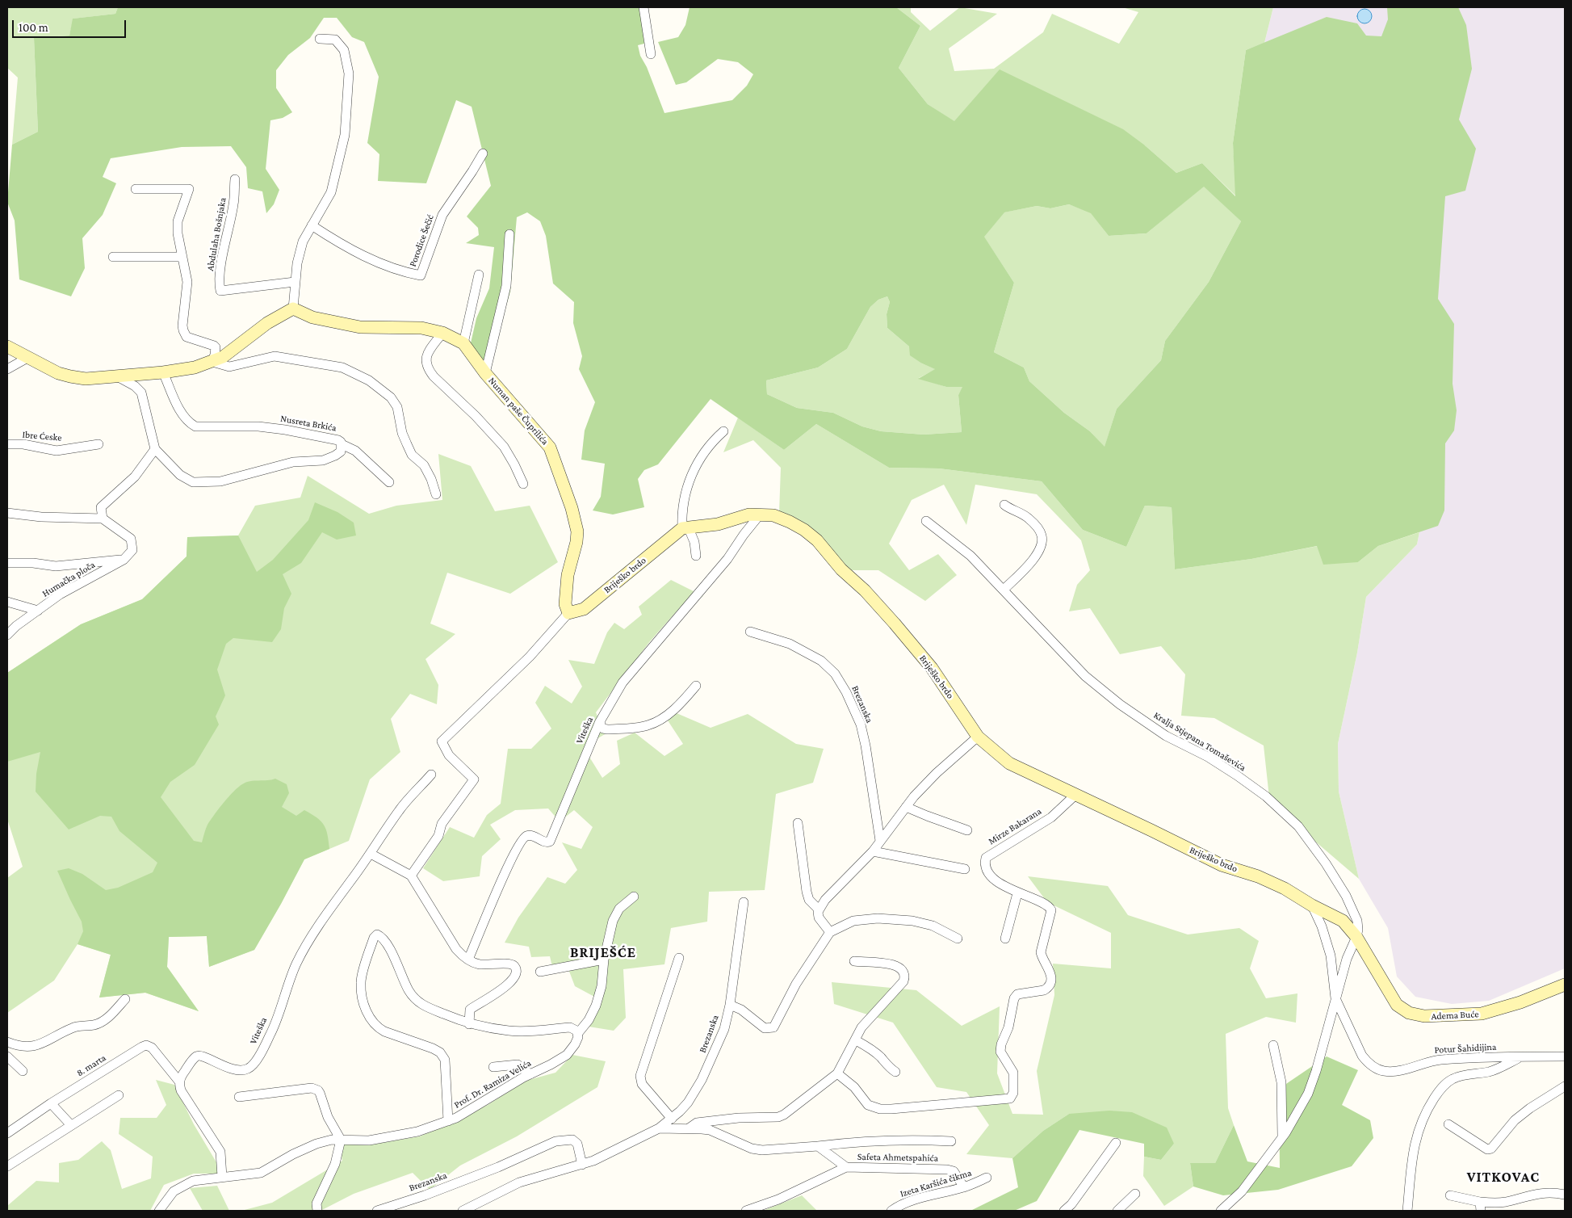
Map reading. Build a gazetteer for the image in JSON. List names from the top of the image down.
{
  "streets": {
    "street": [
      "Abdulaha Bošnjaka",
      "Porodice Šečić",
      "Numan paše Čuprilića",
      "Nusreta Brkića",
      "Ibre Ćeske",
      "Briješko brdo",
      "Humačka ploča",
      "Brezanska",
      "Viteška",
      "Kralja Stjepana Tomaševića",
      "Mirze Bakarana",
      "Adema Buće",
      "Potur Šahidijina",
      "8. marta",
      "Prof. Dr. Ramiza Velića",
      "Safeta Ahmetspahića",
      "Izeta Karšića čikma"
    ]
  },
  "crossings": [
    ["Numan paše Čuprilića", "Briješko brdo"],
    ["Briješko brdo", "Viteška"],
    ["Briješko brdo", "Kralja Stjepana Tomaševića"],
    ["Briješko brdo", "Mirze Bakarana"],
    ["Briješko brdo", "Adema Buće"],
    ["Viteška", "8. marta"],
    ["Kralja Stjepana Tomaševića", "Adema Buće"],
    ["Safeta Ahmetspahića", "Izeta Karšića čikma"]
  ],
  "districts": ["BRIJEŠĆE", "VITKOVAC"],
  "scale_bar": "100 m"
}
